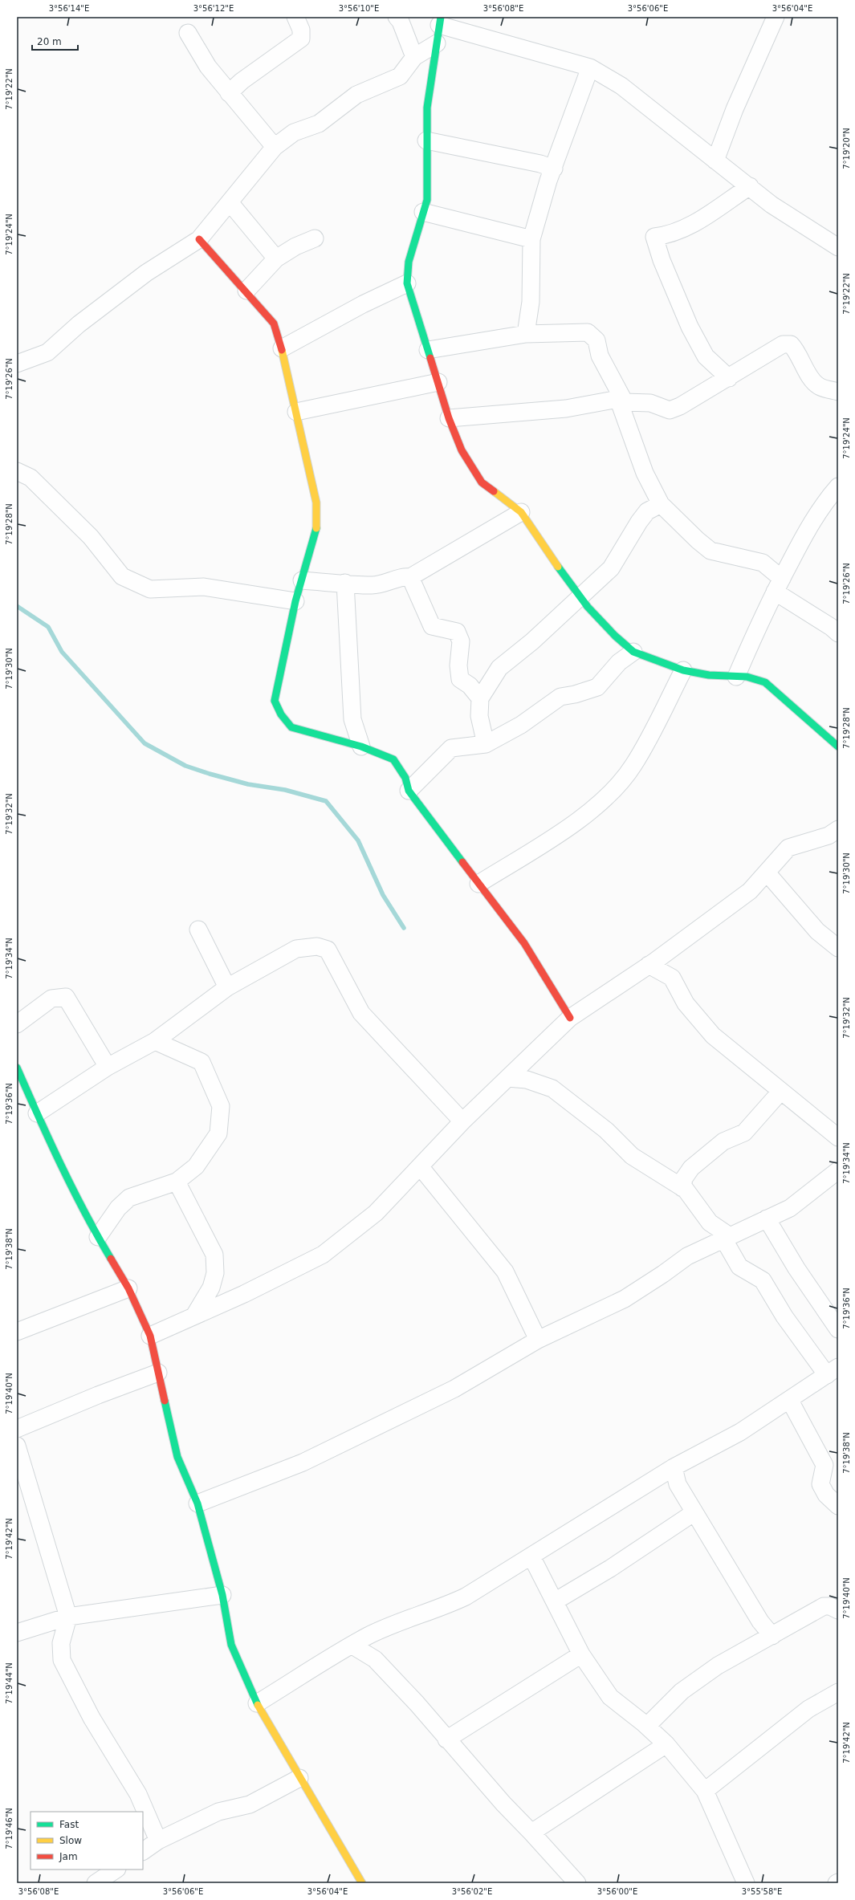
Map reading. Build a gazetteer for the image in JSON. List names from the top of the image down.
{
  "legend": ["Fast", "Slow", "Jam"],
  "scale_bar": "20 m",
  "coordinates": [
    "3°56'14\"E",
    "3°56'12\"E",
    "3°56'10\"E",
    "3°56'08\"E",
    "3°56'06\"E",
    "3°56'04\"E",
    "7°19'22\"N",
    "7°19'20\"N",
    "7°19'24\"N",
    "7°19'26\"N",
    "7°19'28\"N",
    "7°19'30\"N",
    "7°19'32\"N",
    "7°19'34\"N",
    "7°19'36\"N",
    "7°19'38\"N",
    "7°19'40\"N",
    "7°19'42\"N",
    "7°19'44\"N",
    "7°19'46\"N",
    "3°56'02\"E",
    "3°56'00\"E",
    "3°55'58\"E"
  ]
}
